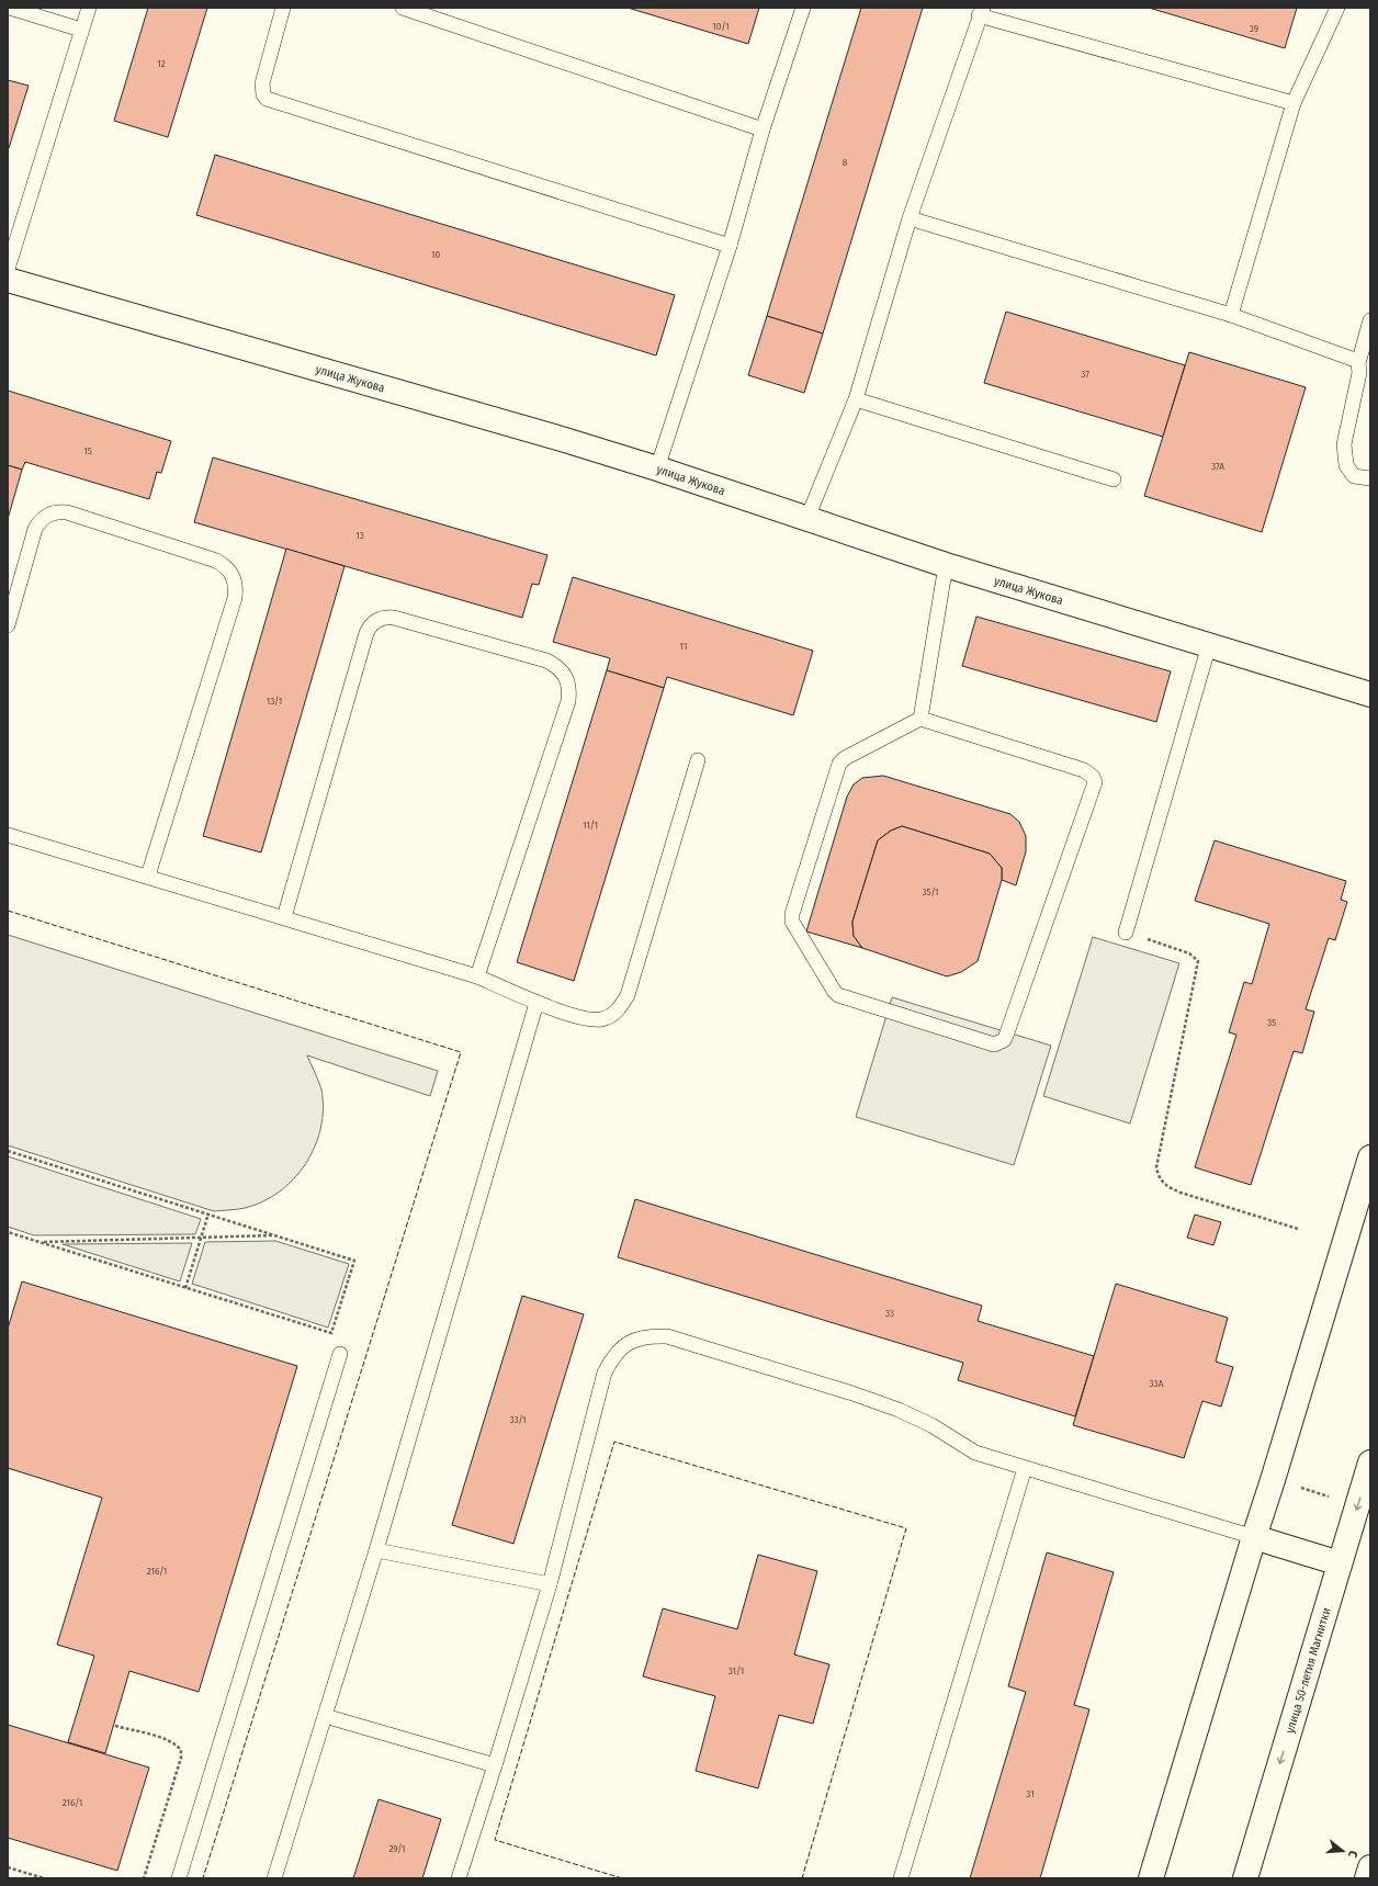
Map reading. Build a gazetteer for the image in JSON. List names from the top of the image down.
{
  "streets": {
    "street": ["улица Жукова", "улица 50-летия Магнитки"]
  },
  "house_numbers": [
    "10/1",
    "39",
    "12",
    "8",
    "10",
    "37",
    "15",
    "37А",
    "13",
    "11",
    "13/1",
    "11/1",
    "35/1",
    "35",
    "33",
    "33А",
    "33/1",
    "216/1",
    "31/1",
    "31",
    "216/1",
    "29/1"
  ],
  "north": "right"
}
